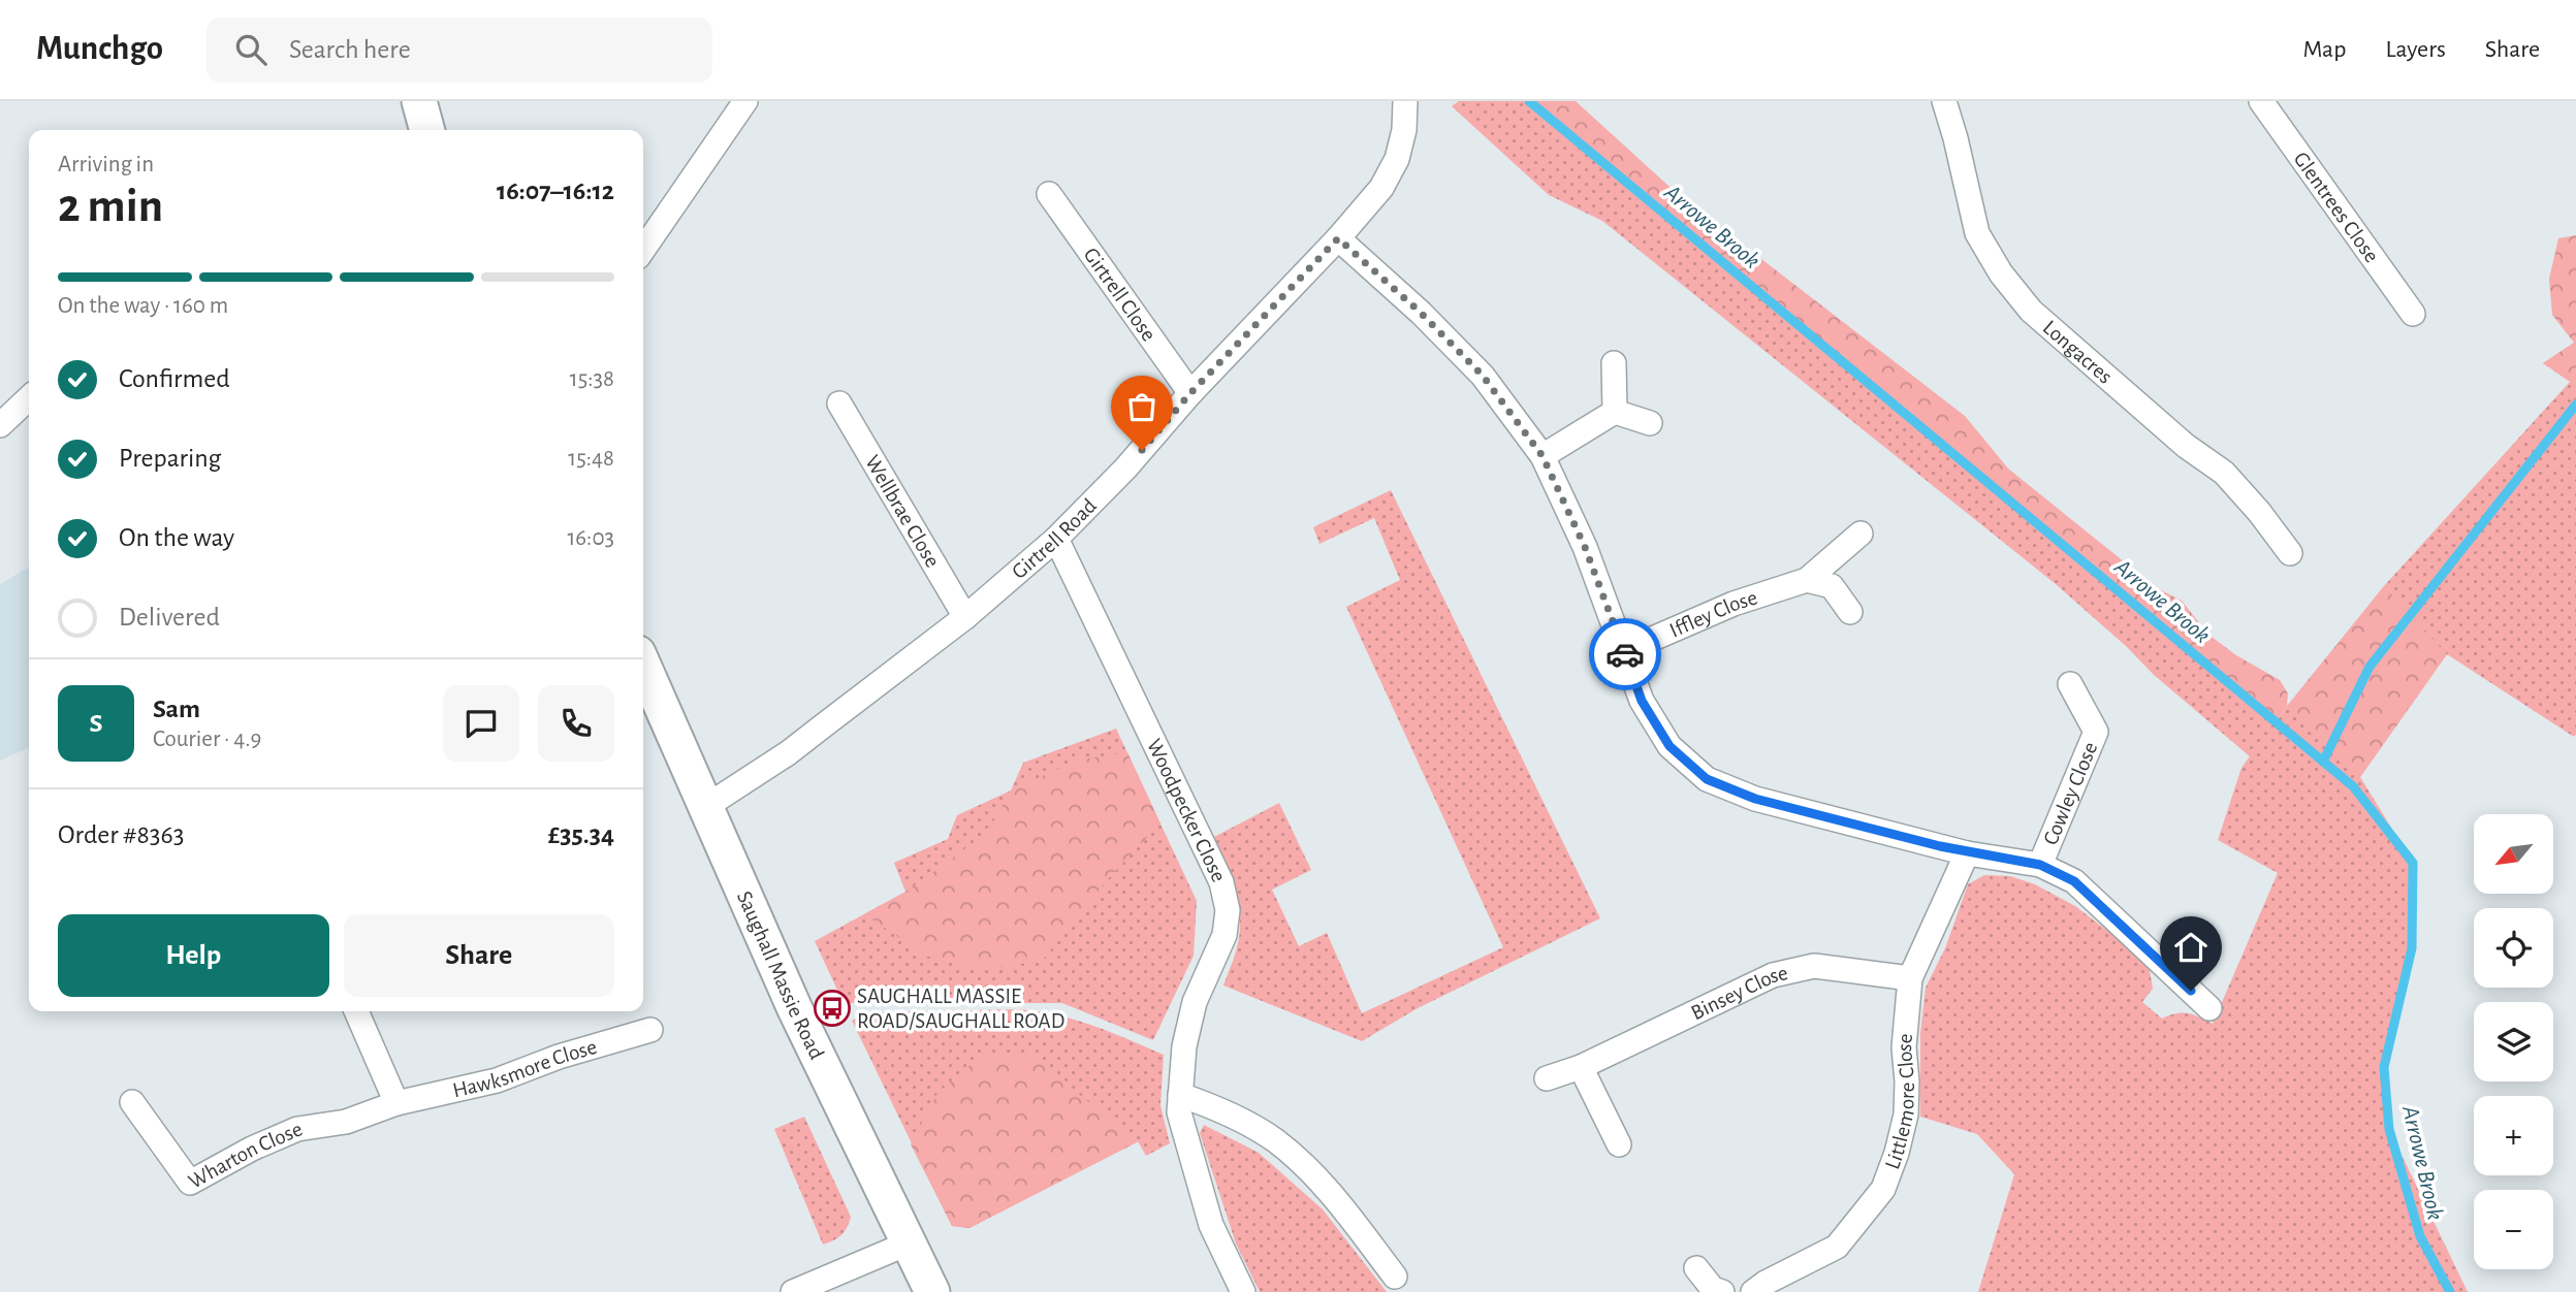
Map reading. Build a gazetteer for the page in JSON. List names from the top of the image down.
{
  "streets": {
    "main road": ["Saughall Massie Road"],
    "street": [
      "Glentrees Close",
      "Girtrell Close",
      "Longacres",
      "Wellbrae Close",
      "Girtrell Road",
      "Iffley Close",
      "Cowley Close",
      "Woodpecker Close",
      "Binsey Close",
      "Hawksmore Close",
      "Littlemore Close",
      "Wharton Close"
    ]
  },
  "crossings": [
    ["Girtrell Close", "Girtrell Road"],
    ["Wellbrae Close", "Girtrell Road"],
    ["Girtrell Road", "Woodpecker Close"],
    ["Girtrell Road", "Saughall Massie Road"],
    ["Binsey Close", "Littlemore Close"],
    ["Hawksmore Close", "Wharton Close"]
  ],
  "water": ["Arrowe Brook"],
  "places": {
    "bus stop": ["SAUGHALL MASSIE ROAD/SAUGHALL ROAD"]
  },
  "north": "bottom left",
  "page": {
    "header": "Munchgo",
    "search": "Search here",
    "nav": ["Map", "Layers", "Share"],
    "heading": ["2 min", "Arriving in", "16:07–16:12"],
    "panel": [
      "Sam",
      "Courier · 4.9",
      "Order #8363",
      "£35.34"
    ],
    "bar": "On the way · 160 m",
    "list": [
      ["Confirmed", "15:38"],
      ["Preparing", "15:48"],
      ["On the way", "16:03"],
      "Delivered"
    ],
    "round": "S",
    "map_buttons": ["+", "−"],
    "buttons": ["Help", "Share"]
  }
}
